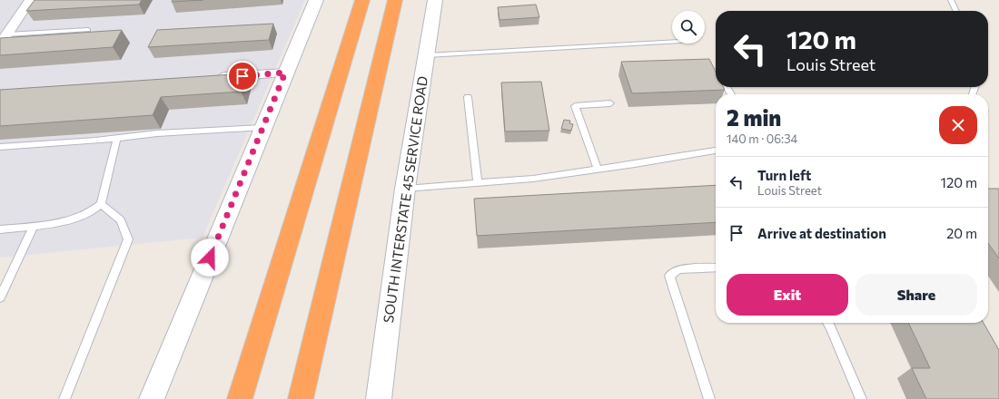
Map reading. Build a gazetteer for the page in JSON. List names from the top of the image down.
{
  "streets": {
    "main road": ["SOUTH INTERSTATE 45 SERVICE ROAD"]
  },
  "page": {
    "turn": ["120 m", "Louis Street"],
    "heading": ["2 min", "140 m · 06:34"],
    "list": [
      {
        "name": "Turn left",
        "note": "Louis Street",
        "value": "120 m"
      },
      {
        "name": "Arrive at destination",
        "value": "20 m"
      }
    ],
    "buttons": ["Exit", "Share"]
  }
}
